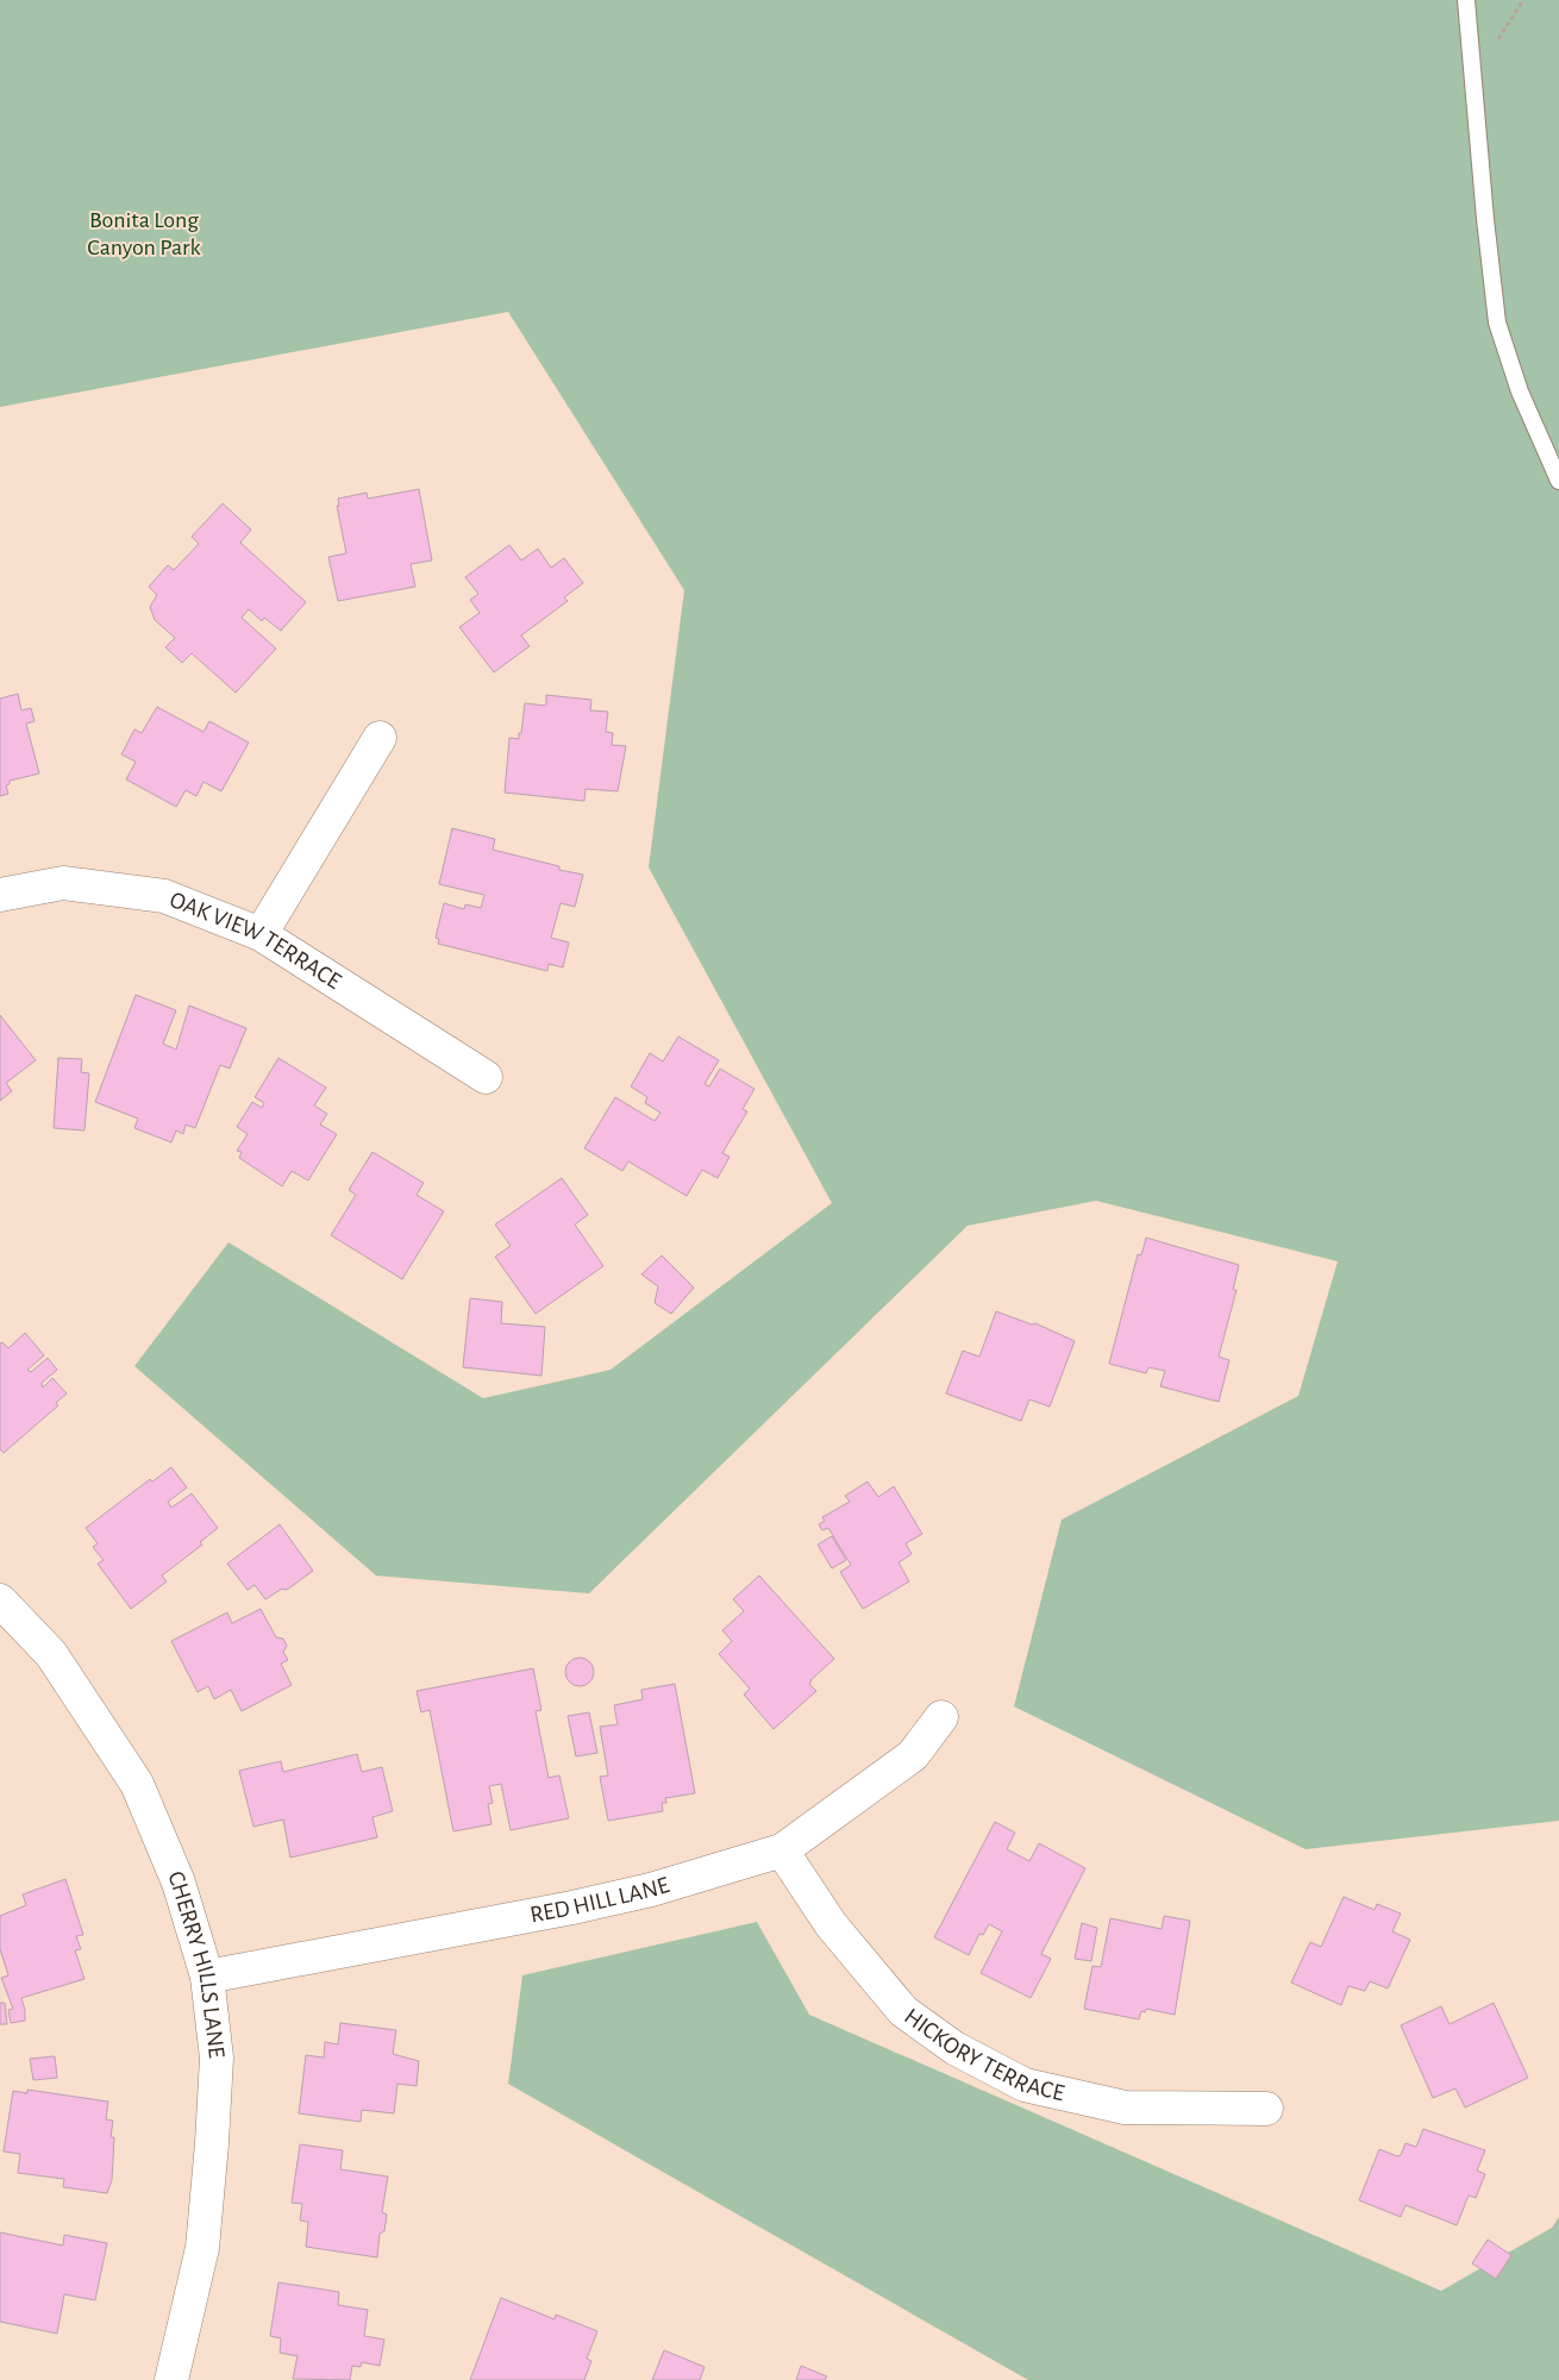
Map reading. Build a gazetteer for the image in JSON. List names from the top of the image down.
{
  "streets": {
    "street": [
      "OAK VIEW TERRACE",
      "RED HILL LANE",
      "CHERRY HILLS LANE",
      "HICKORY TERRACE"
    ]
  },
  "crossings": [
    ["RED HILL LANE", "CHERRY HILLS LANE"],
    ["RED HILL LANE", "HICKORY TERRACE"]
  ],
  "parks": ["Bonita Long Canyon Park"]
}
